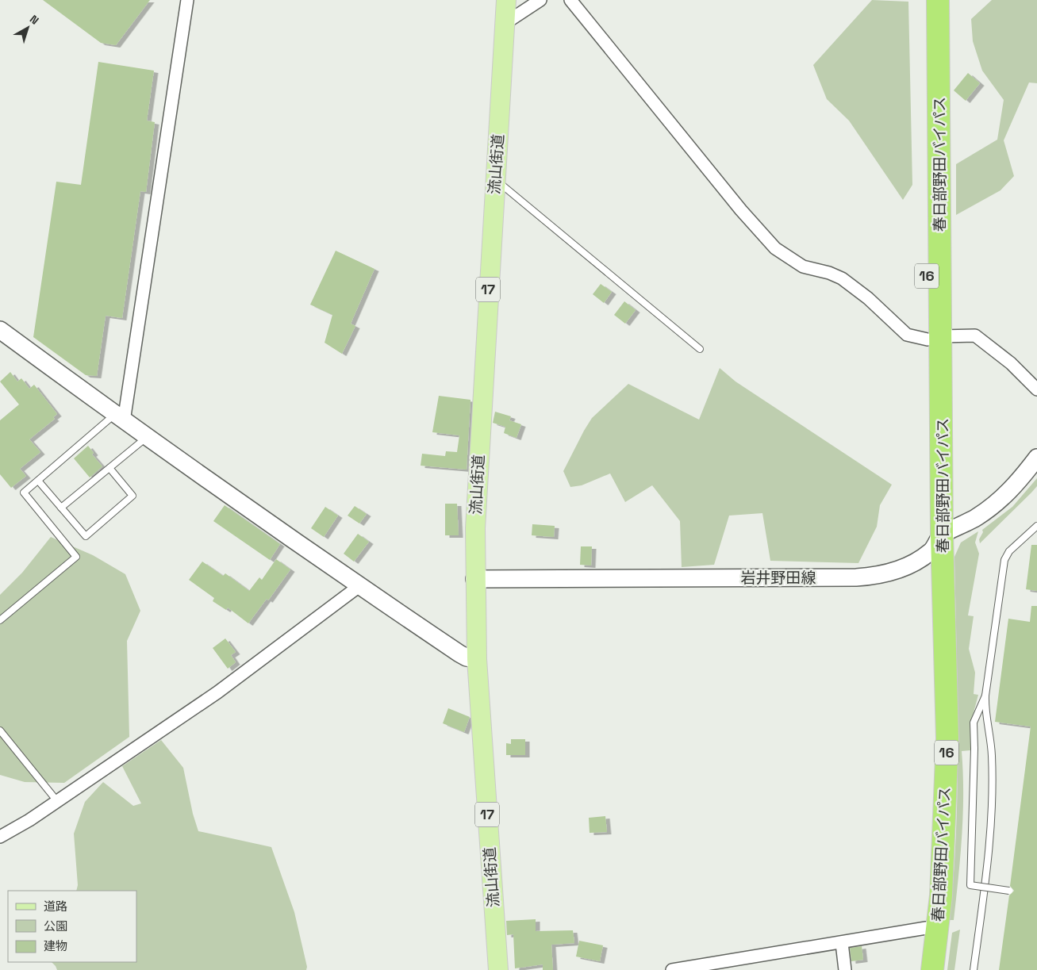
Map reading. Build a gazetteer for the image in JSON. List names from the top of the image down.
{
  "streets": {
    "highway": ["春日部野田バイパス", "16"],
    "main road": ["流山街道", "17", "岩井野田線"]
  },
  "crossings": [
    ["流山街道", "岩井野田線"],
    ["春日部野田バイパス", "岩井野田線"]
  ],
  "legend": ["道路", "公園", "建物"],
  "north": "top right"
}
